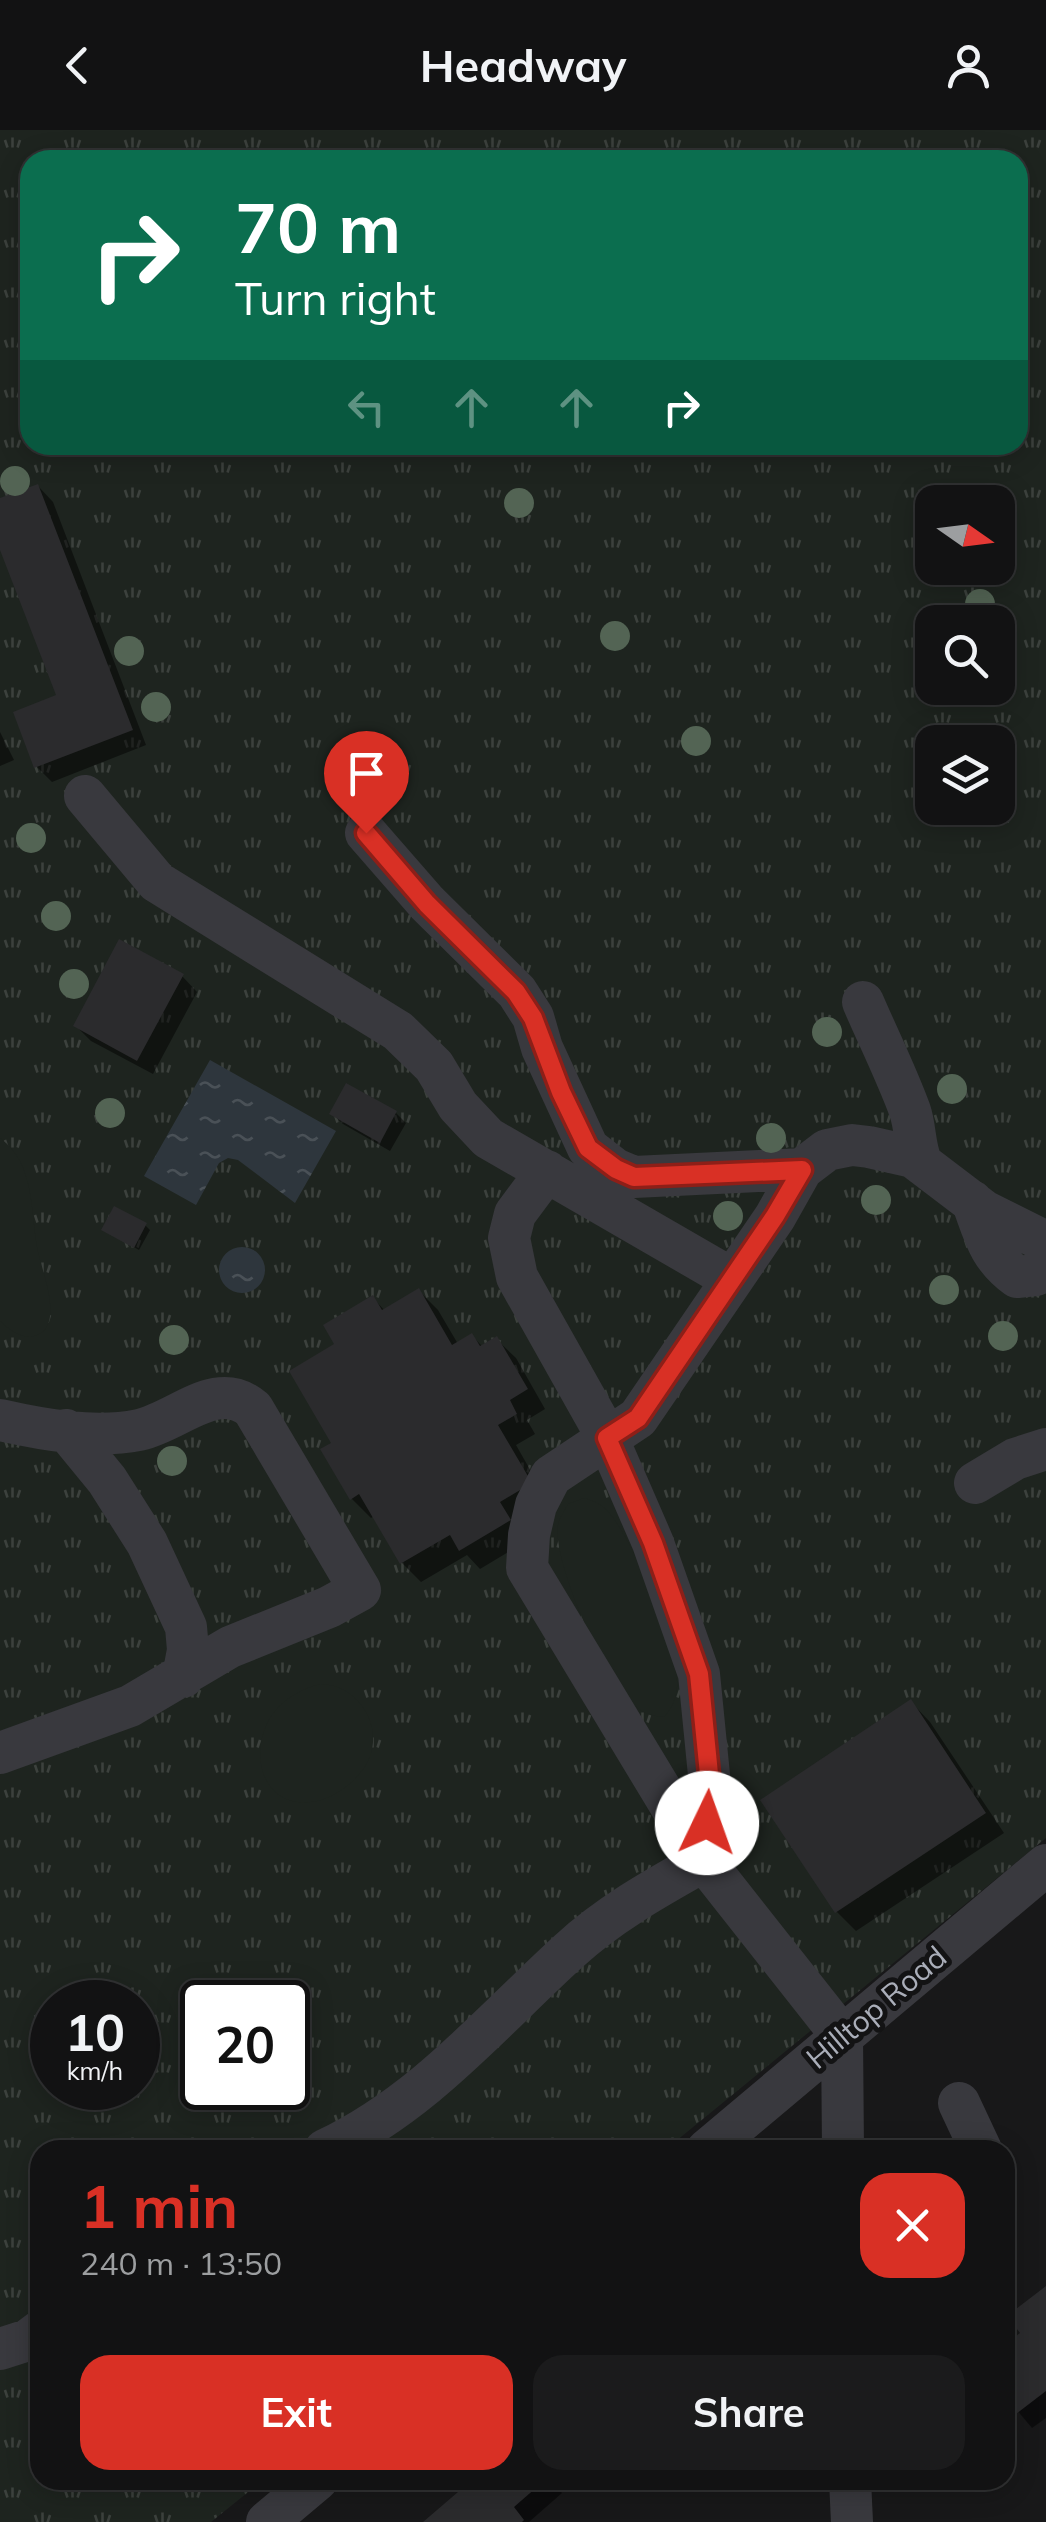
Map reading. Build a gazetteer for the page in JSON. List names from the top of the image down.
{
  "streets": {
    "street": ["Hilltop Road"]
  },
  "north": "right",
  "page": {
    "header": "Headway",
    "turn": ["70 m", "Turn right"],
    "speed": "10 km/h",
    "limit": "20",
    "heading": ["1 min", "240 m · 13:50"],
    "buttons": ["Exit", "Share"]
  }
}
